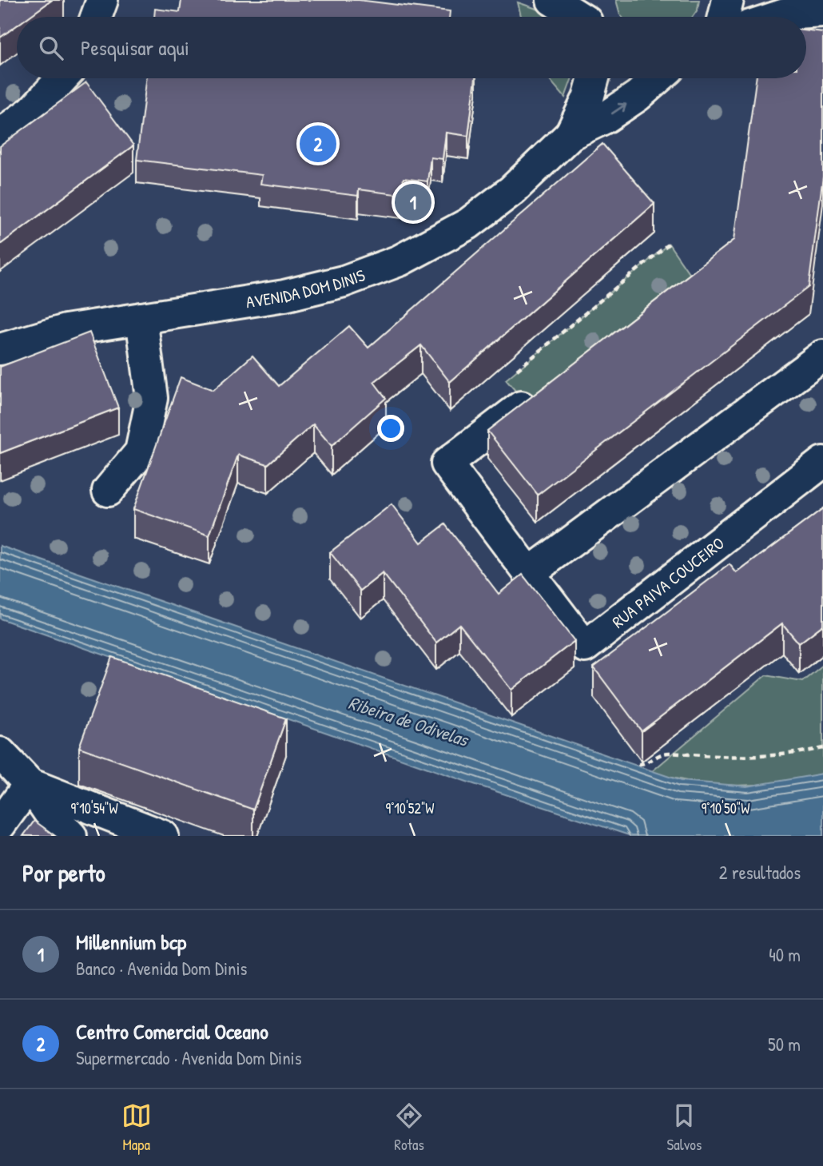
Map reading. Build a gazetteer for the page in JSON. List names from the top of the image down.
{
  "streets": {
    "street": ["AVENIDA DOM DINIS", "RUA PAIVA COUCEIRO"]
  },
  "water": ["Ribeira de Odivelas"],
  "page": {
    "search": "Pesquisar aqui",
    "pins": ["2", "1"],
    "heading": ["Por perto", "2 resultados"],
    "list": [
      {
        "mark": "1",
        "name": "Millennium bcp",
        "note": "Banco · Avenida Dom Dinis",
        "value": "40 m"
      },
      {
        "mark": "2",
        "name": "Centro Comercial Oceano",
        "note": "Supermercado · Avenida Dom Dinis",
        "value": "50 m"
      }
    ],
    "nav": ["Mapa", "Rotas", "Salvos"]
  },
  "coordinates": ["9°10'54\"W", "9°10'52\"W", "9°10'50\"W"]
}
